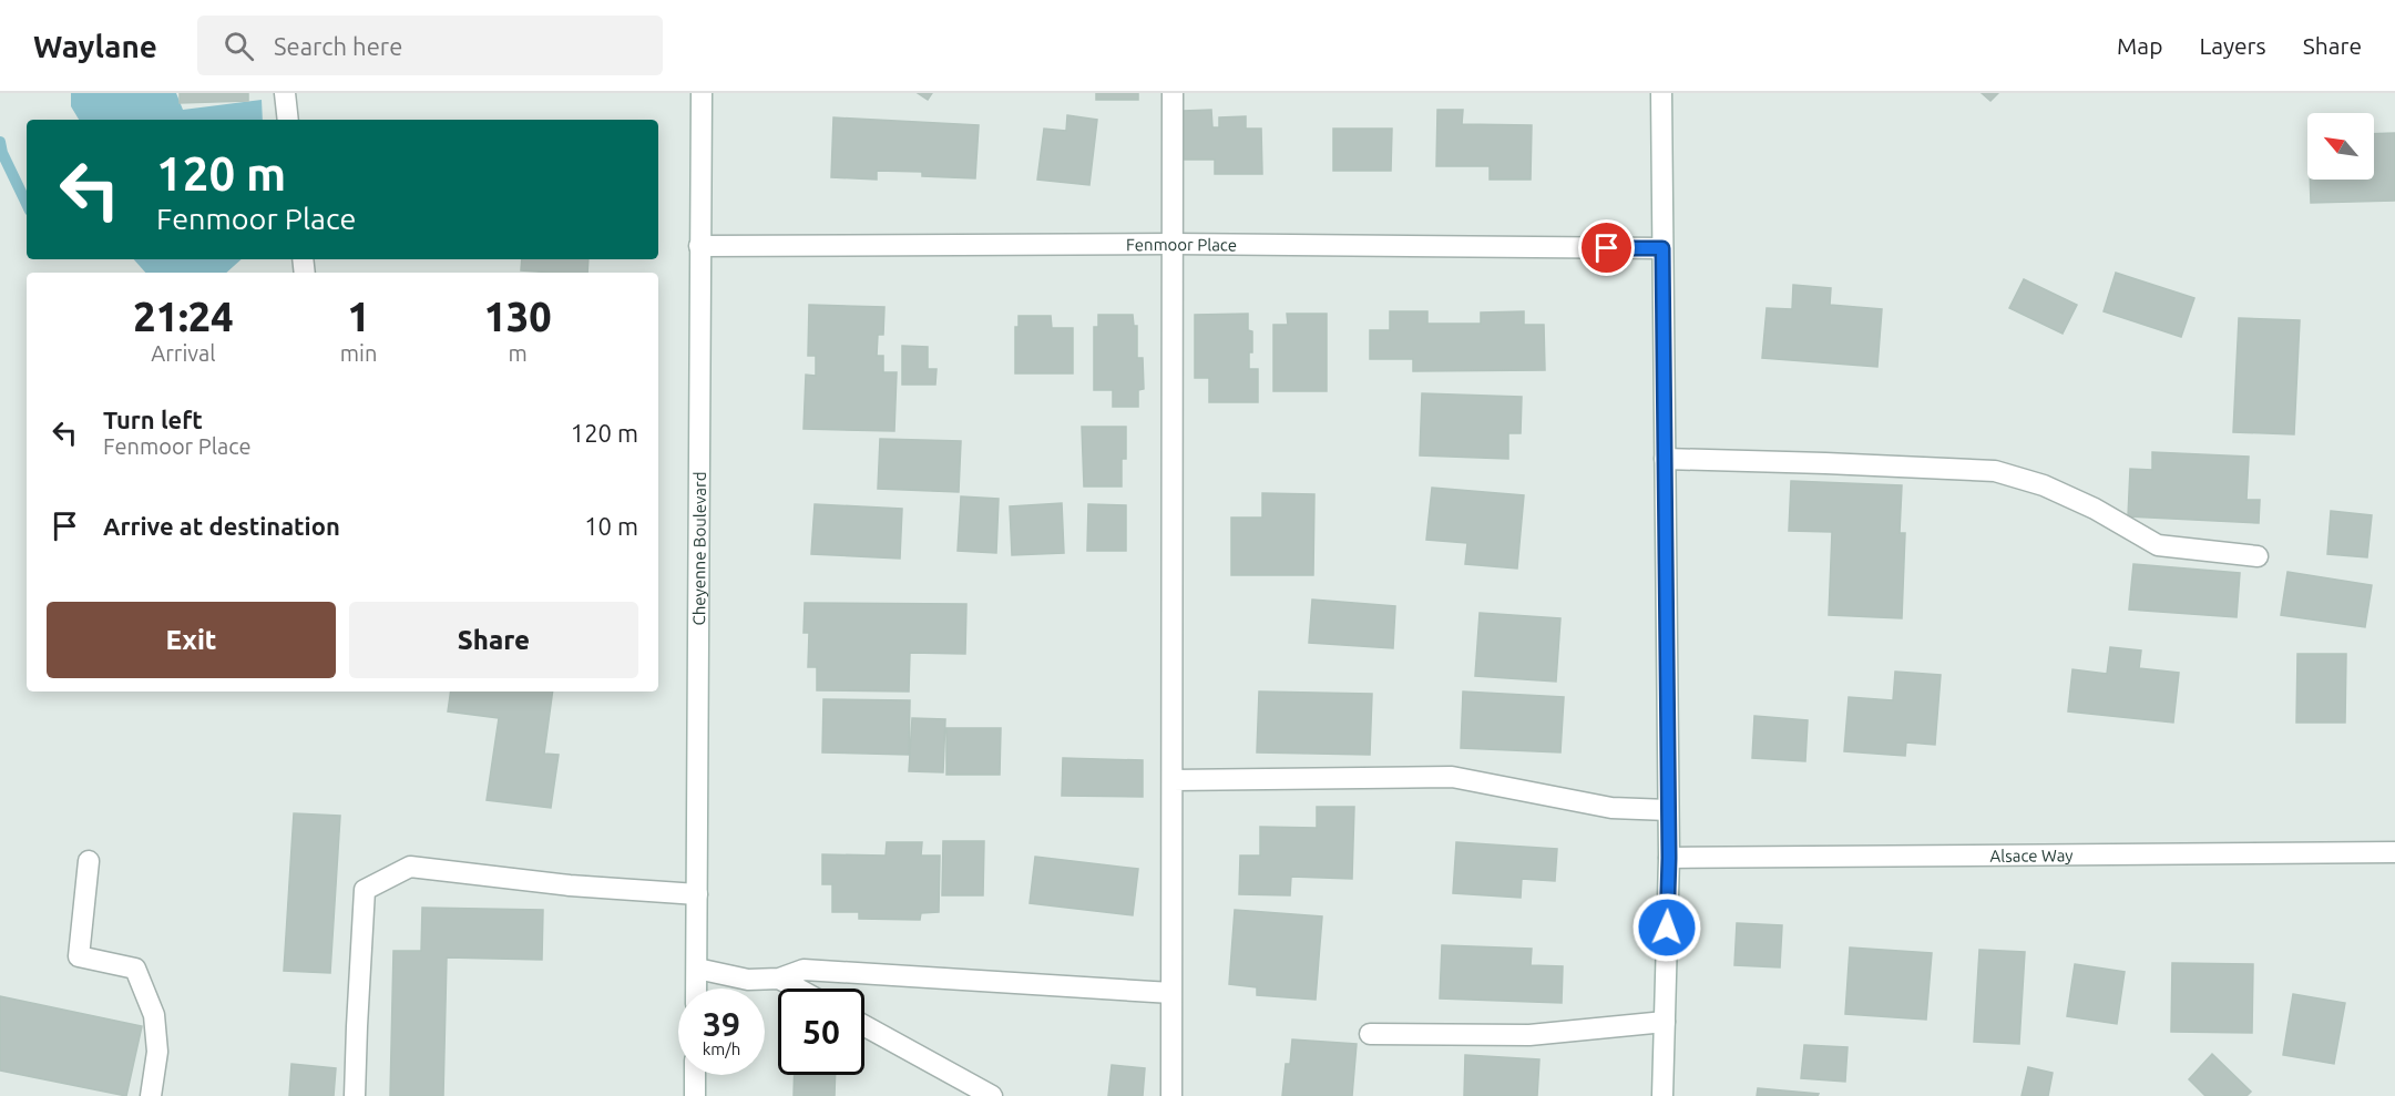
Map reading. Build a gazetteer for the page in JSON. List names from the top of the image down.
{
  "streets": {
    "main road": ["Fenmoor Place", "Cheyenne Boulevard", "Alsace Way"]
  },
  "crossings": [
    ["Fenmoor Place", "Cheyenne Boulevard"]
  ],
  "north": "top left",
  "page": {
    "header": "Waylane",
    "search": "Search here",
    "nav": ["Map", "Layers", "Share"],
    "turn": ["120 m", "Fenmoor Place"],
    "eta": [
      "21:24",
      "Arrival",
      "1",
      "min",
      "130",
      "m"
    ],
    "list": [
      {
        "name": "Turn left",
        "note": "Fenmoor Place",
        "value": "120 m"
      },
      {
        "name": "Arrive at destination",
        "value": "10 m"
      }
    ],
    "buttons": ["Exit", "Share"],
    "speed": "39 km/h",
    "limit": "50"
  }
}
